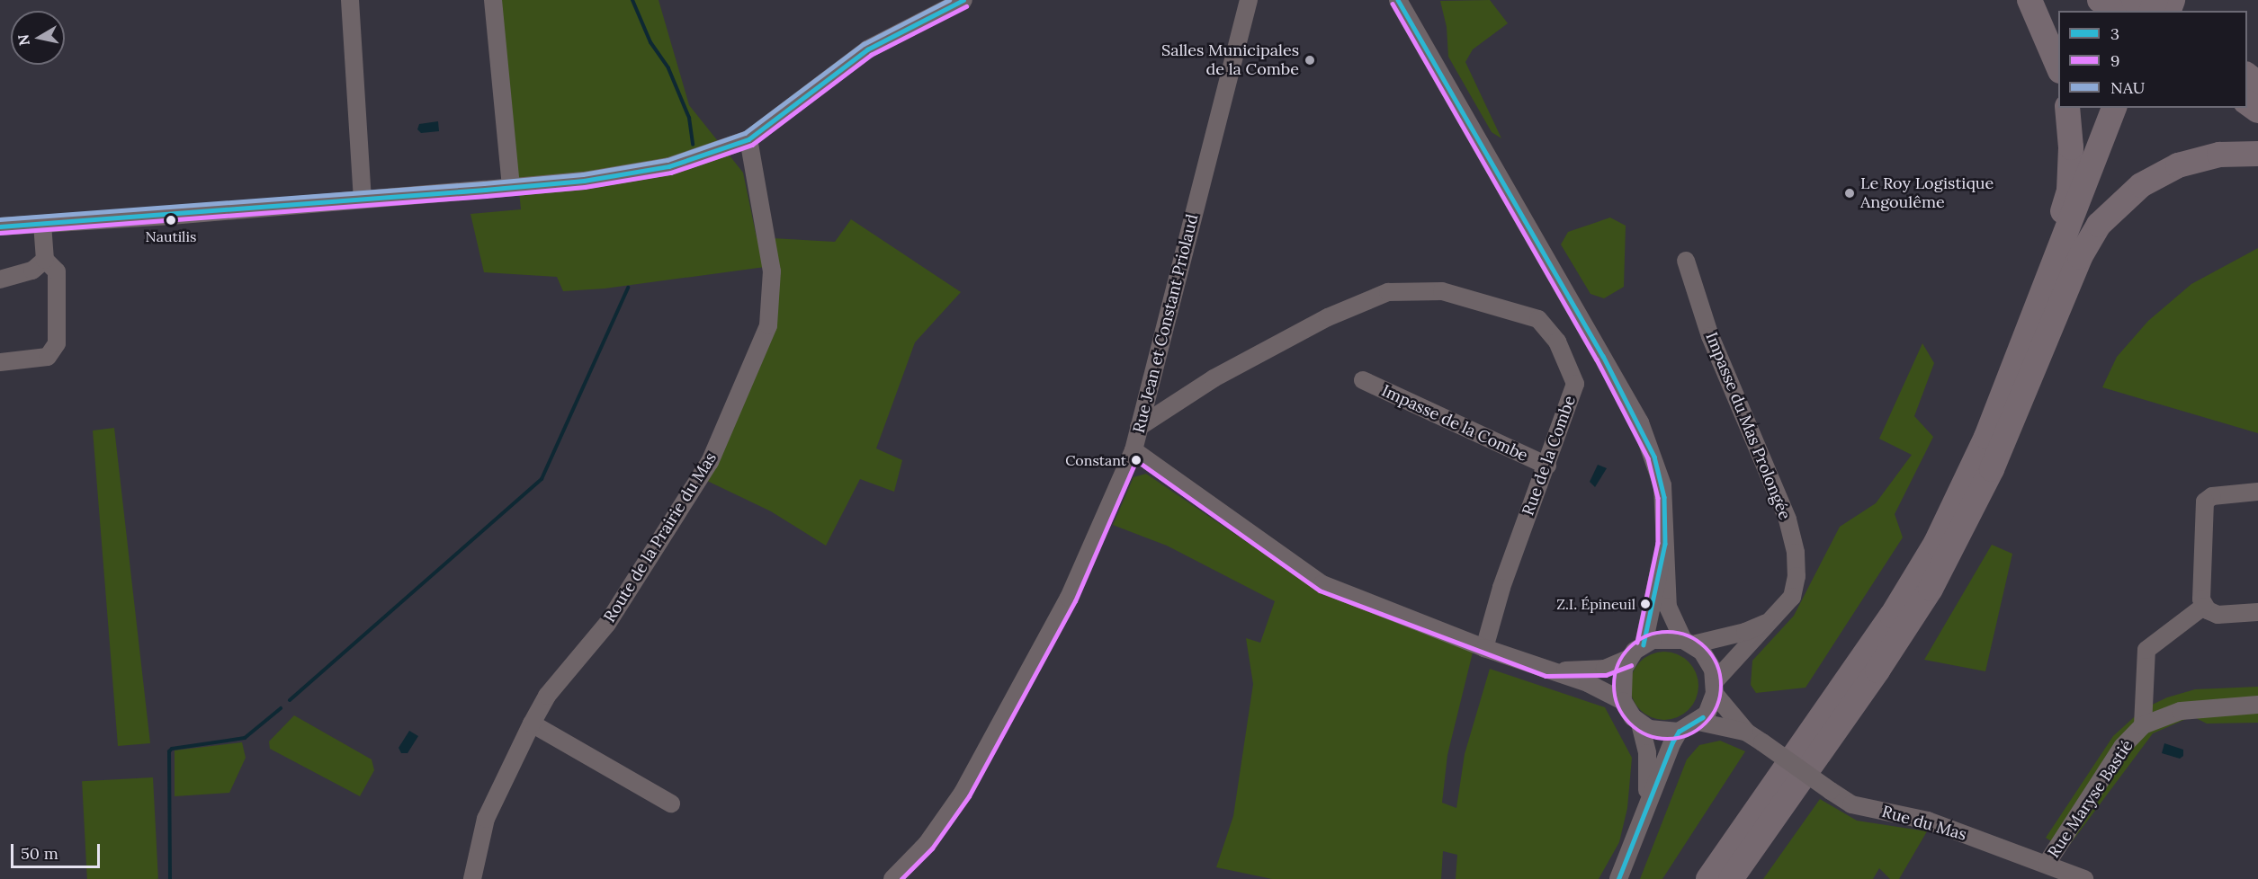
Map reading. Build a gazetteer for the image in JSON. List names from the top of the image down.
{
  "streets": {
    "street": [
      "Rue Jean et Constant Priolaud",
      "Impasse de la Combe",
      "Impasse du Mas Prolongée",
      "Rue de la Combe",
      "Route de la Prairie du Mas",
      "Rue Maryse Bastié",
      "Rue du Mas"
    ]
  },
  "crossings": [
    ["Rue Jean et Constant Priolaud", "Rue de la Combe"],
    ["Impasse de la Combe", "Rue de la Combe"],
    ["Impasse du Mas Prolongée", "Rue du Mas"],
    ["Rue Maryse Bastié", "Rue du Mas"]
  ],
  "places": [
    "Salles Municipales de la Combe",
    "Le Roy Logistique Angoulême",
    "Nautilis",
    "Constant",
    "Z.I. Épineuil"
  ],
  "lines": ["transit line 3", "transit line NAU", "transit line 9"],
  "legend": ["3", "9", "NAU"],
  "scale_bar": "50 m",
  "north": "left"
}
